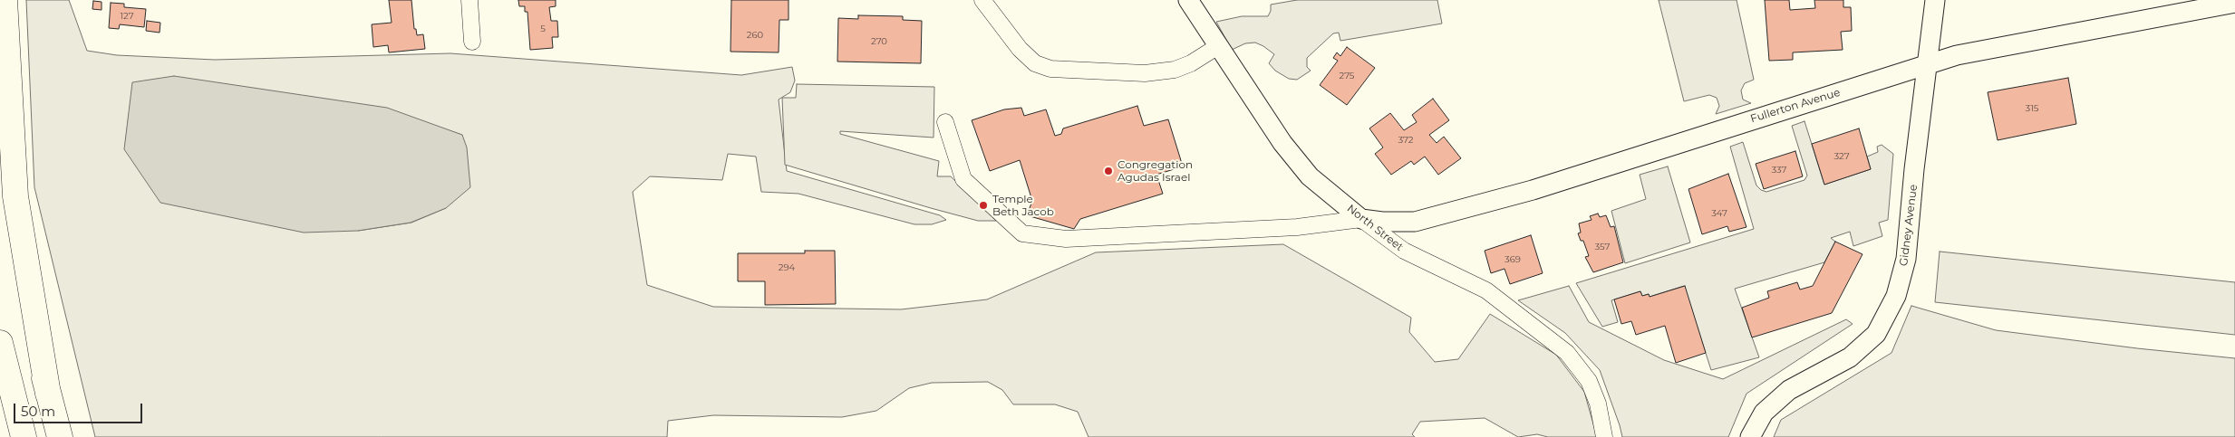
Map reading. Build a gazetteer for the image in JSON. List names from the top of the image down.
{
  "streets": {
    "street": ["Fullerton Avenue", "Gidney Avenue", "North Street"]
  },
  "crossings": [
    ["Fullerton Avenue", "Gidney Avenue"],
    ["Fullerton Avenue", "North Street"]
  ],
  "places": ["Congregation Agudas Israel", "Temple Beth Jacob"],
  "house_numbers": [
    "127",
    "5",
    "260",
    "270",
    "275",
    "315",
    "372",
    "327",
    "337",
    "347",
    "357",
    "369",
    "294"
  ],
  "scale_bar": "50 m"
}
